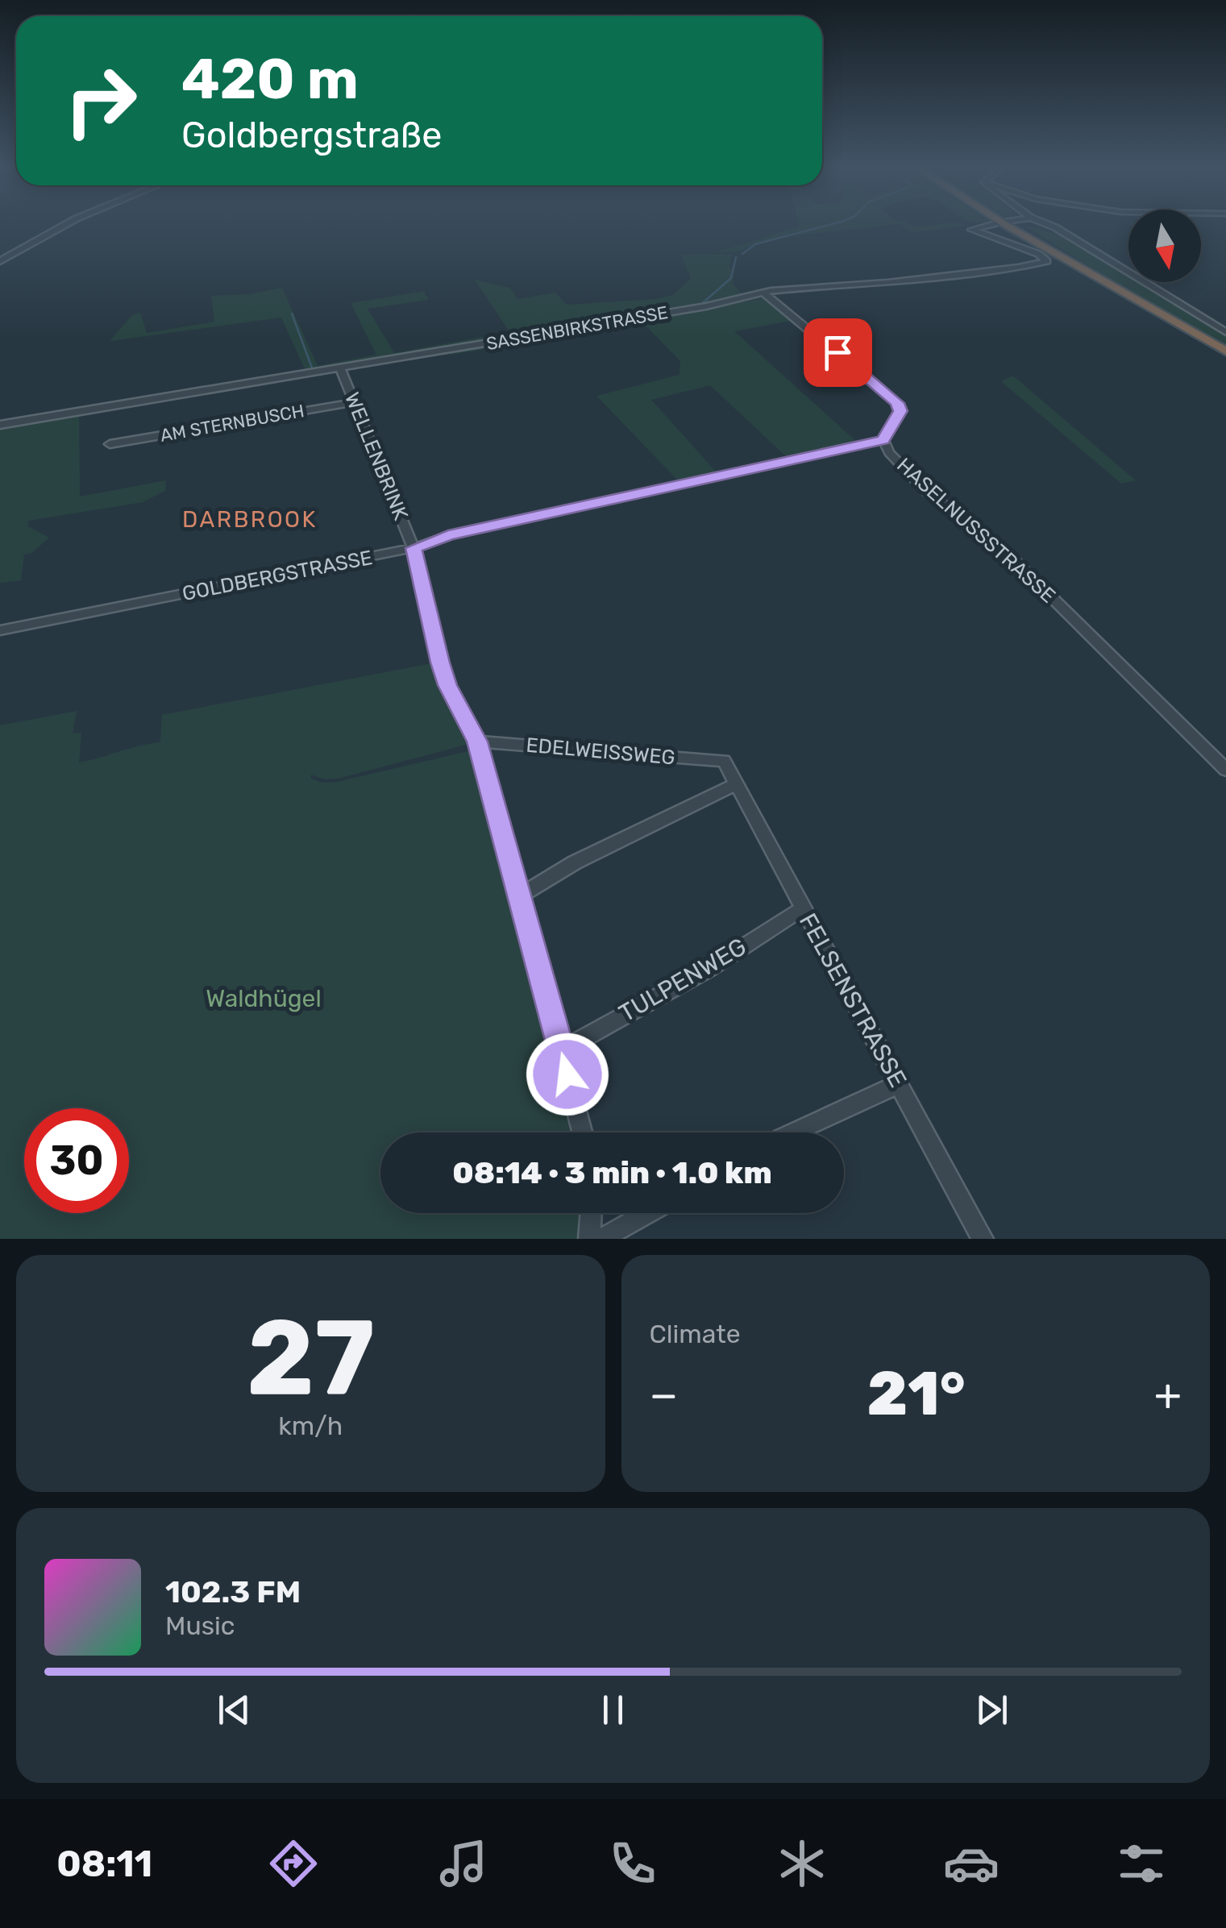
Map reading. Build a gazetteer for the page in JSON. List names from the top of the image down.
{
  "streets": {
    "street": [
      "SASSENBIRKSTRASSE",
      "AM STERNBUSCH",
      "WELLENBRINK",
      "HASELNUSSSTRASSE",
      "GOLDBERGSTRASSE",
      "EDELWEISSWEG",
      "TULPENWEG",
      "FELSENSTRASSE"
    ]
  },
  "crossings": [
    ["SASSENBIRKSTRASSE", "WELLENBRINK"],
    ["SASSENBIRKSTRASSE", "HASELNUSSSTRASSE"],
    ["AM STERNBUSCH", "WELLENBRINK"],
    ["WELLENBRINK", "GOLDBERGSTRASSE"],
    ["WELLENBRINK", "EDELWEISSWEG"],
    ["WELLENBRINK", "TULPENWEG"],
    ["HASELNUSSSTRASSE", "GOLDBERGSTRASSE"],
    ["EDELWEISSWEG", "FELSENSTRASSE"],
    ["TULPENWEG", "FELSENSTRASSE"]
  ],
  "districts": ["DARBROOK"],
  "parks": ["Waldhügel"],
  "north": "bottom",
  "page": {
    "turn": ["420 m", "Goldbergstraße"],
    "limit": "30",
    "trip": "08:14 · 3 min · 1.0 km",
    "tile": [
      ["27", "km/h"],
      "Climate"
    ],
    "heat": ["−", "21°", "+"],
    "song": ["102.3 FM", "Music"],
    "tabs": "08:11"
  }
}
